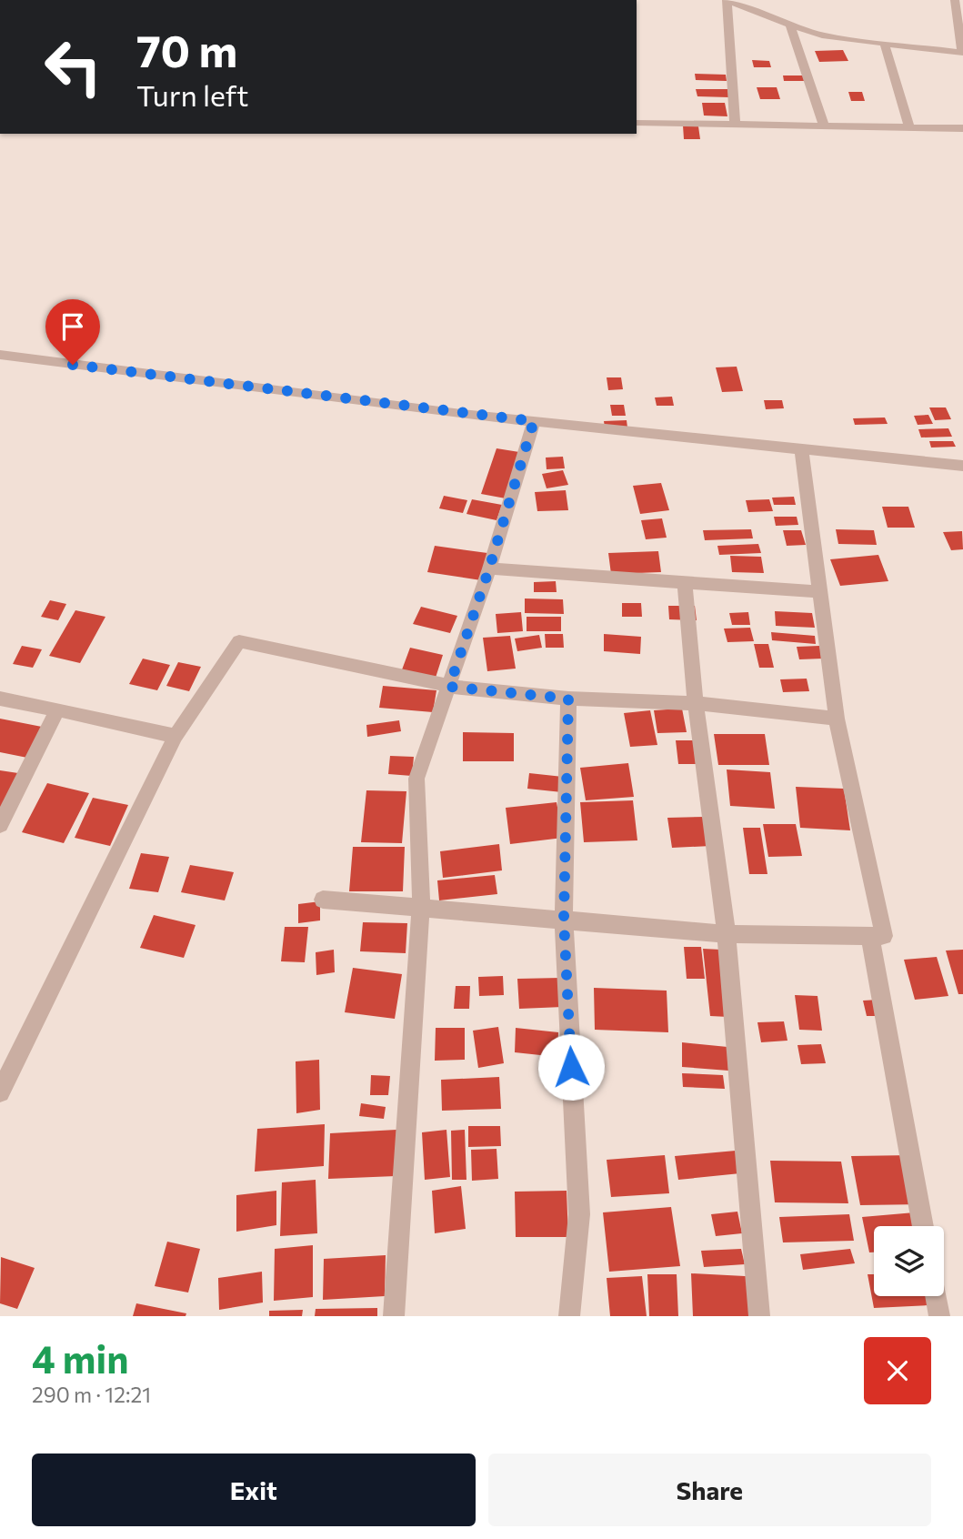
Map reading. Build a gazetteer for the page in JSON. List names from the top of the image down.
{
  "page": {
    "turn": ["70 m", "Turn left"],
    "heading": ["4 min", "290 m · 12:21"],
    "buttons": ["Exit", "Share"]
  }
}
